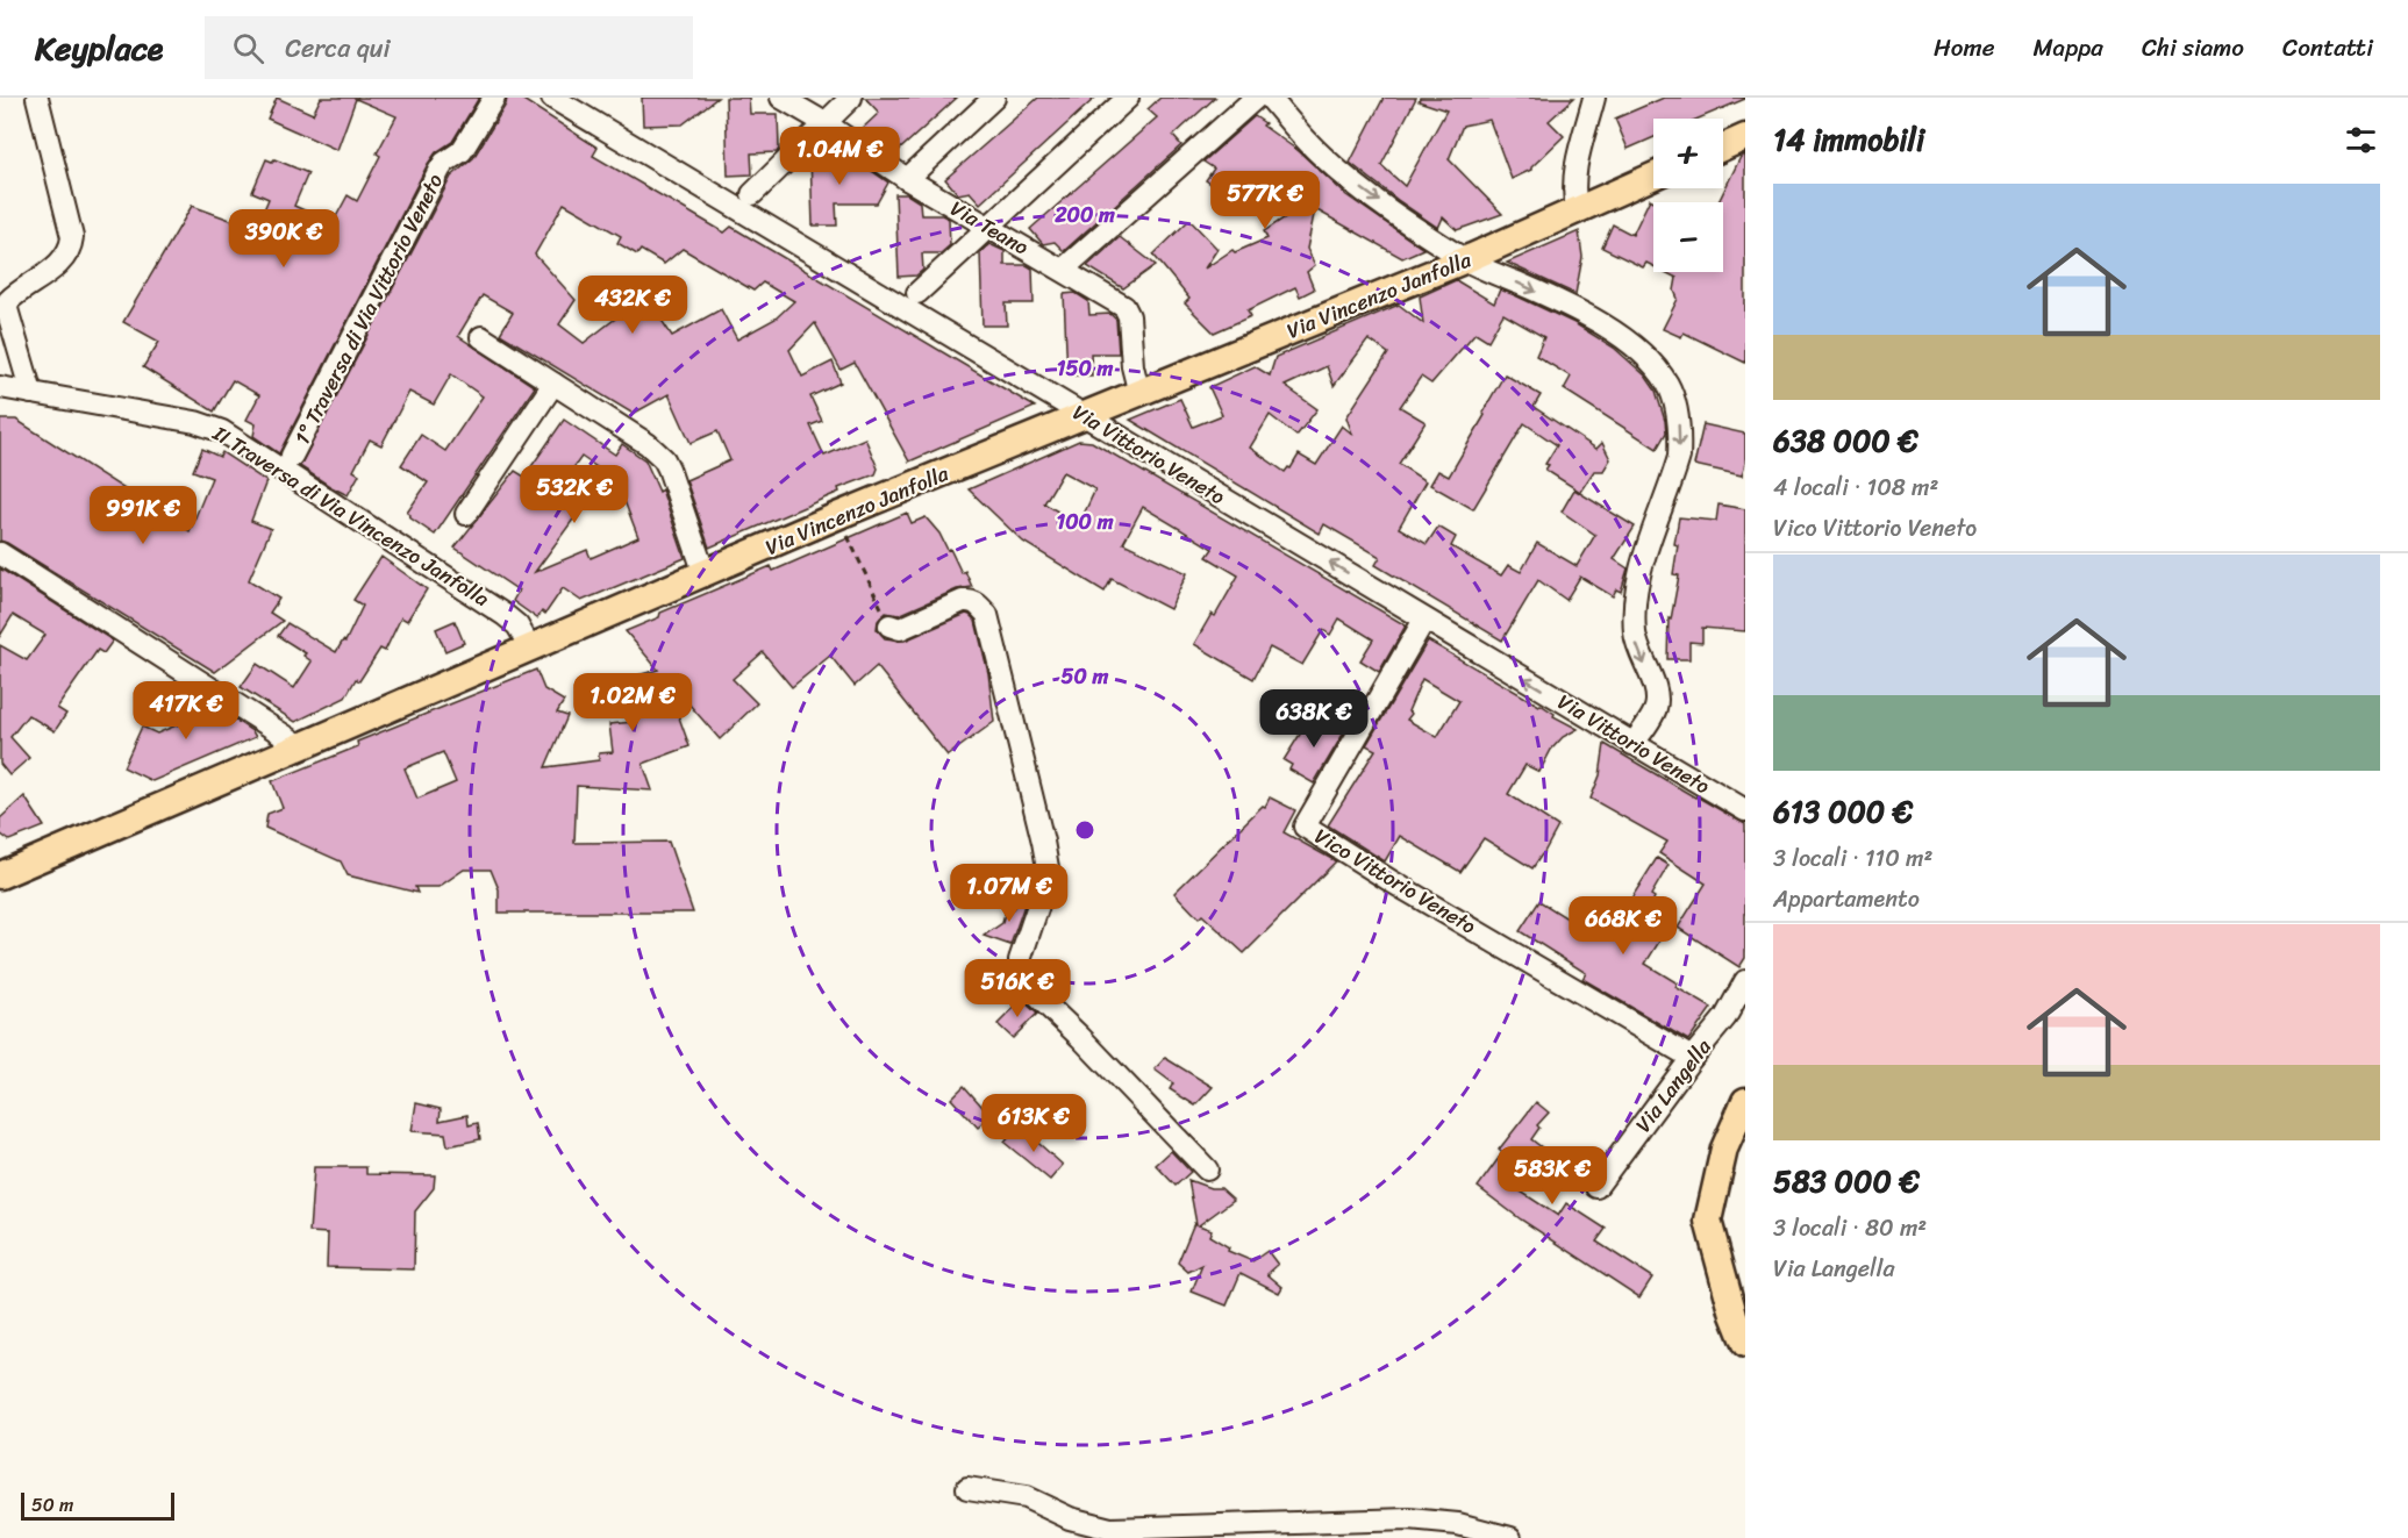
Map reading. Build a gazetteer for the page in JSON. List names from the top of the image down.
{
  "streets": {
    "main road": ["Via Vincenzo Janfolla"],
    "street": [
      "Via Teano",
      "1° Traversa di Via Vittorio Veneto",
      "Via Vittorio Veneto",
      "II Traversa di Via Vincenzo Janfolla",
      "Vico Vittorio Veneto",
      "Via Langella"
    ]
  },
  "crossings": [
    ["Via Teano", "Via Vincenzo Janfolla"],
    ["Via Vincenzo Janfolla", "Via Vittorio Veneto"],
    ["Via Vincenzo Janfolla", "II Traversa di Via Vincenzo Janfolla"],
    ["Via Vittorio Veneto", "Vico Vittorio Veneto"],
    ["Vico Vittorio Veneto", "Via Langella"]
  ],
  "one_way": ["Via Vittorio Veneto"],
  "scale_bar": "50 m",
  "page": {
    "header": "Keyplace",
    "search": "Cerca qui",
    "nav": [
      "Home",
      "Mappa",
      "Chi siamo",
      "Contatti"
    ],
    "heading": "14 immobili",
    "map_buttons": ["+", "−"],
    "price": [
      "1.04M €",
      "577K €",
      "390K €",
      "432K €",
      "532K €",
      "991K €",
      "1.02M €",
      "417K €",
      "638K €",
      "1.07M €",
      "668K €",
      "516K €",
      "613K €",
      "583K €"
    ],
    "list": [
      {
        "name": "638 000 €",
        "note": "4 locali · 108 m² · Vico Vittorio Veneto"
      },
      {
        "name": "613 000 €",
        "note": "3 locali · 110 m² · Appartamento"
      },
      {
        "name": "583 000 €",
        "note": "3 locali · 80 m² · Via Langella"
      }
    ],
    "scale": "50 m"
  },
  "rings": [
    "200 m",
    "150 m",
    "100 m",
    "50 m"
  ]
}
